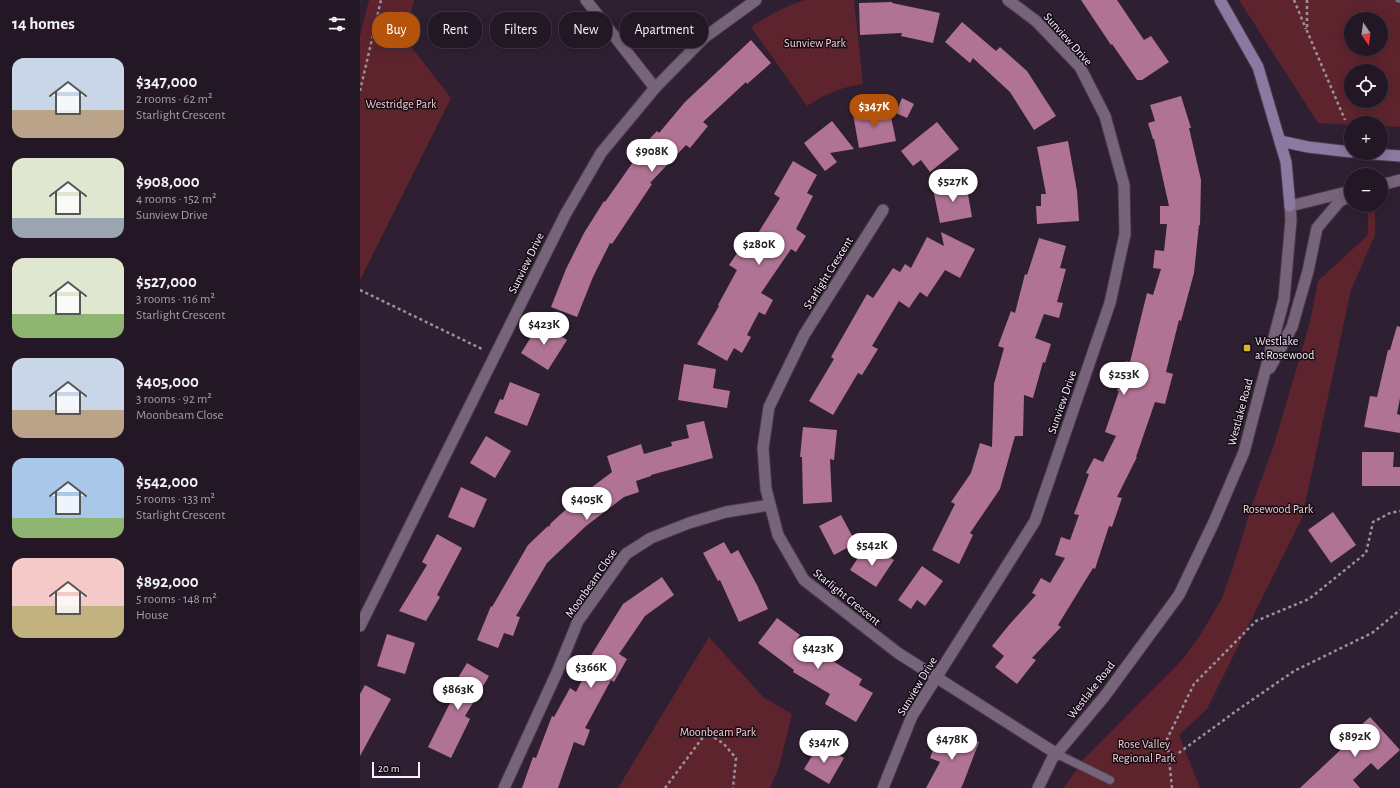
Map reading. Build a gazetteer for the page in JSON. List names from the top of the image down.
{
  "streets": {
    "main road": ["Westlake Road"],
    "street": ["Sunview Drive", "Starlight Crescent", "Moonbeam Close"]
  },
  "crossings": [
    ["Sunview Drive", "Starlight Crescent"],
    ["Starlight Crescent", "Westlake Road"],
    ["Starlight Crescent", "Moonbeam Close"]
  ],
  "parks": [
    "Sunview Park",
    "Westridge Park",
    "Rosewood Park",
    "Moonbeam Park",
    "Rose Valley Regional Park"
  ],
  "places": {
    "transit": ["Westlake at Rosewood"]
  },
  "scale_bar": "20 m",
  "north": "bottom",
  "page": {
    "heading": "14 homes",
    "map_buttons": ["+", "−"],
    "chip": [
      "Buy",
      "Rent",
      "Filters",
      "New",
      "Apartment"
    ],
    "list": [
      {
        "name": "$347,000",
        "note": "2 rooms · 62 m² · Starlight Crescent"
      },
      {
        "name": "$908,000",
        "note": "4 rooms · 152 m² · Sunview Drive"
      },
      {
        "name": "$527,000",
        "note": "3 rooms · 116 m² · Starlight Crescent"
      },
      {
        "name": "$405,000",
        "note": "3 rooms · 92 m² · Moonbeam Close"
      },
      {
        "name": "$542,000",
        "note": "5 rooms · 133 m² · Starlight Crescent"
      },
      {
        "name": "$892,000",
        "note": "5 rooms · 148 m² · House"
      }
    ],
    "price": [
      "$347K",
      "$908K",
      "$527K",
      "$280K",
      "$423K",
      "$253K",
      "$405K",
      "$542K",
      "$423K",
      "$366K",
      "$863K",
      "$892K",
      "$478K",
      "$347K"
    ],
    "scale": "20 m"
  }
}
